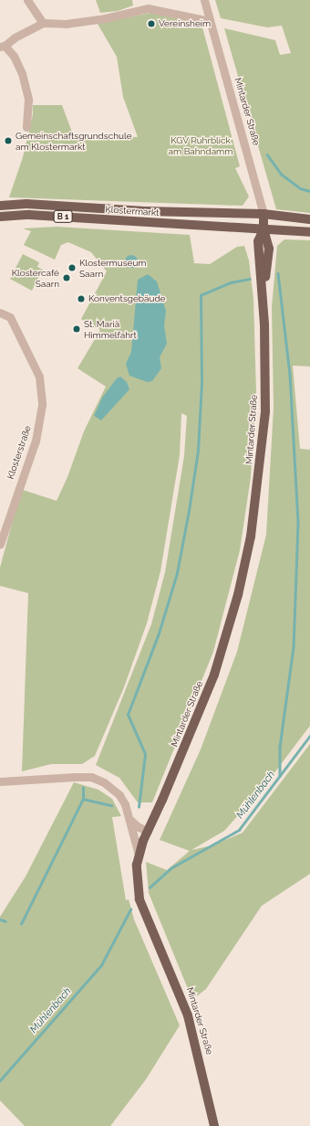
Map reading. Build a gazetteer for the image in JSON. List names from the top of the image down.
{
  "streets": {
    "main road": ["Mintarder Straße", "Klostermarkt", "B 1"],
    "street": ["Klosterstraße"]
  },
  "crossings": [
    ["Mintarder Straße", "Klostermarkt"],
    ["Mintarder Straße", "B 1"],
    ["Klostermarkt", "B 1"]
  ],
  "water": ["Mühlenbach"],
  "parks": ["KGV Ruhrblick am Bahndamm"],
  "places": [
    "Vereinsheim",
    "Gemeinschaftsgrundschule am Klostermarkt",
    "Klostermuseum Saarn",
    "Klostercafé Saarn",
    "Konventsgebäude",
    "St. Mariä Himmelfahrt"
  ]
}
